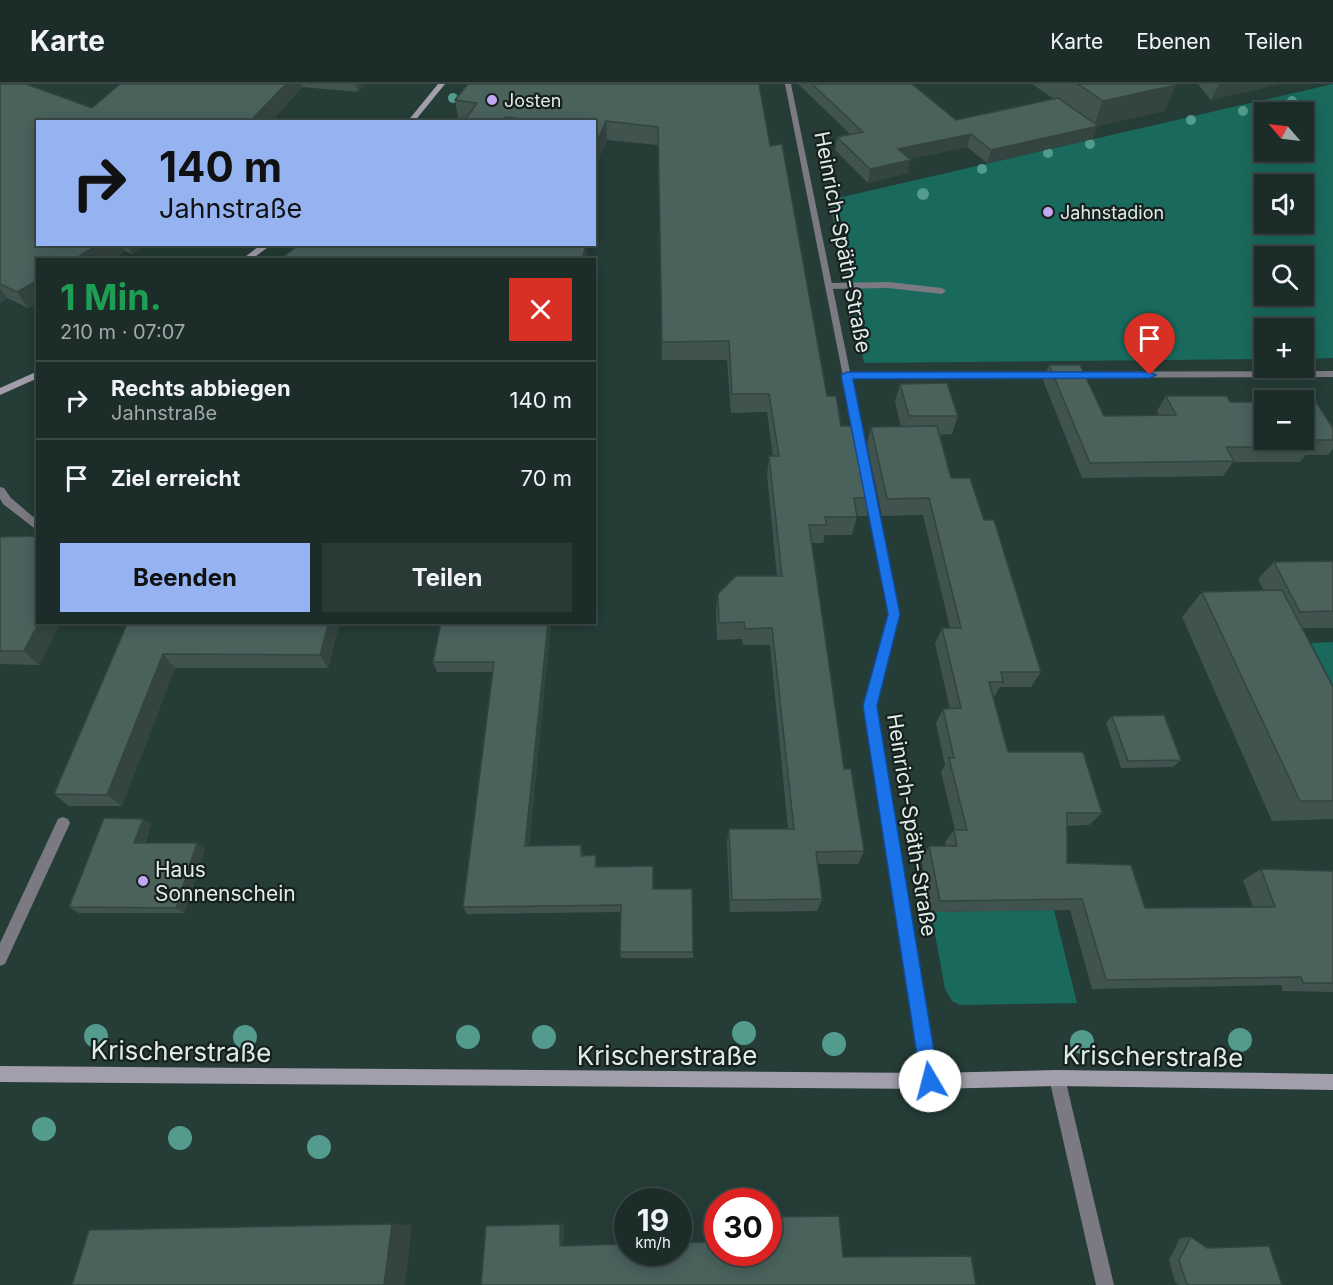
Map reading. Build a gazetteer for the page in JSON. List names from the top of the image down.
{
  "streets": {
    "street": ["Heinrich-Späth-Straße", "Krischerstraße"]
  },
  "crossings": [
    ["Heinrich-Späth-Straße", "Krischerstraße"]
  ],
  "places": ["Josten", "Jahnstadion", "Haus Sonnenschein"],
  "north": "top left",
  "page": {
    "header": "Karte",
    "nav": ["Karte", "Ebenen", "Teilen"],
    "map_buttons": ["+", "−"],
    "turn": ["140 m", "Jahnstraße"],
    "heading": ["1 Min.", "210 m · 07:07"],
    "list": [
      {
        "name": "Rechts abbiegen",
        "note": "Jahnstraße",
        "value": "140 m"
      },
      {
        "name": "Ziel erreicht",
        "value": "70 m"
      }
    ],
    "buttons": ["Beenden", "Teilen"],
    "speed": "19 km/h",
    "limit": "30"
  }
}
